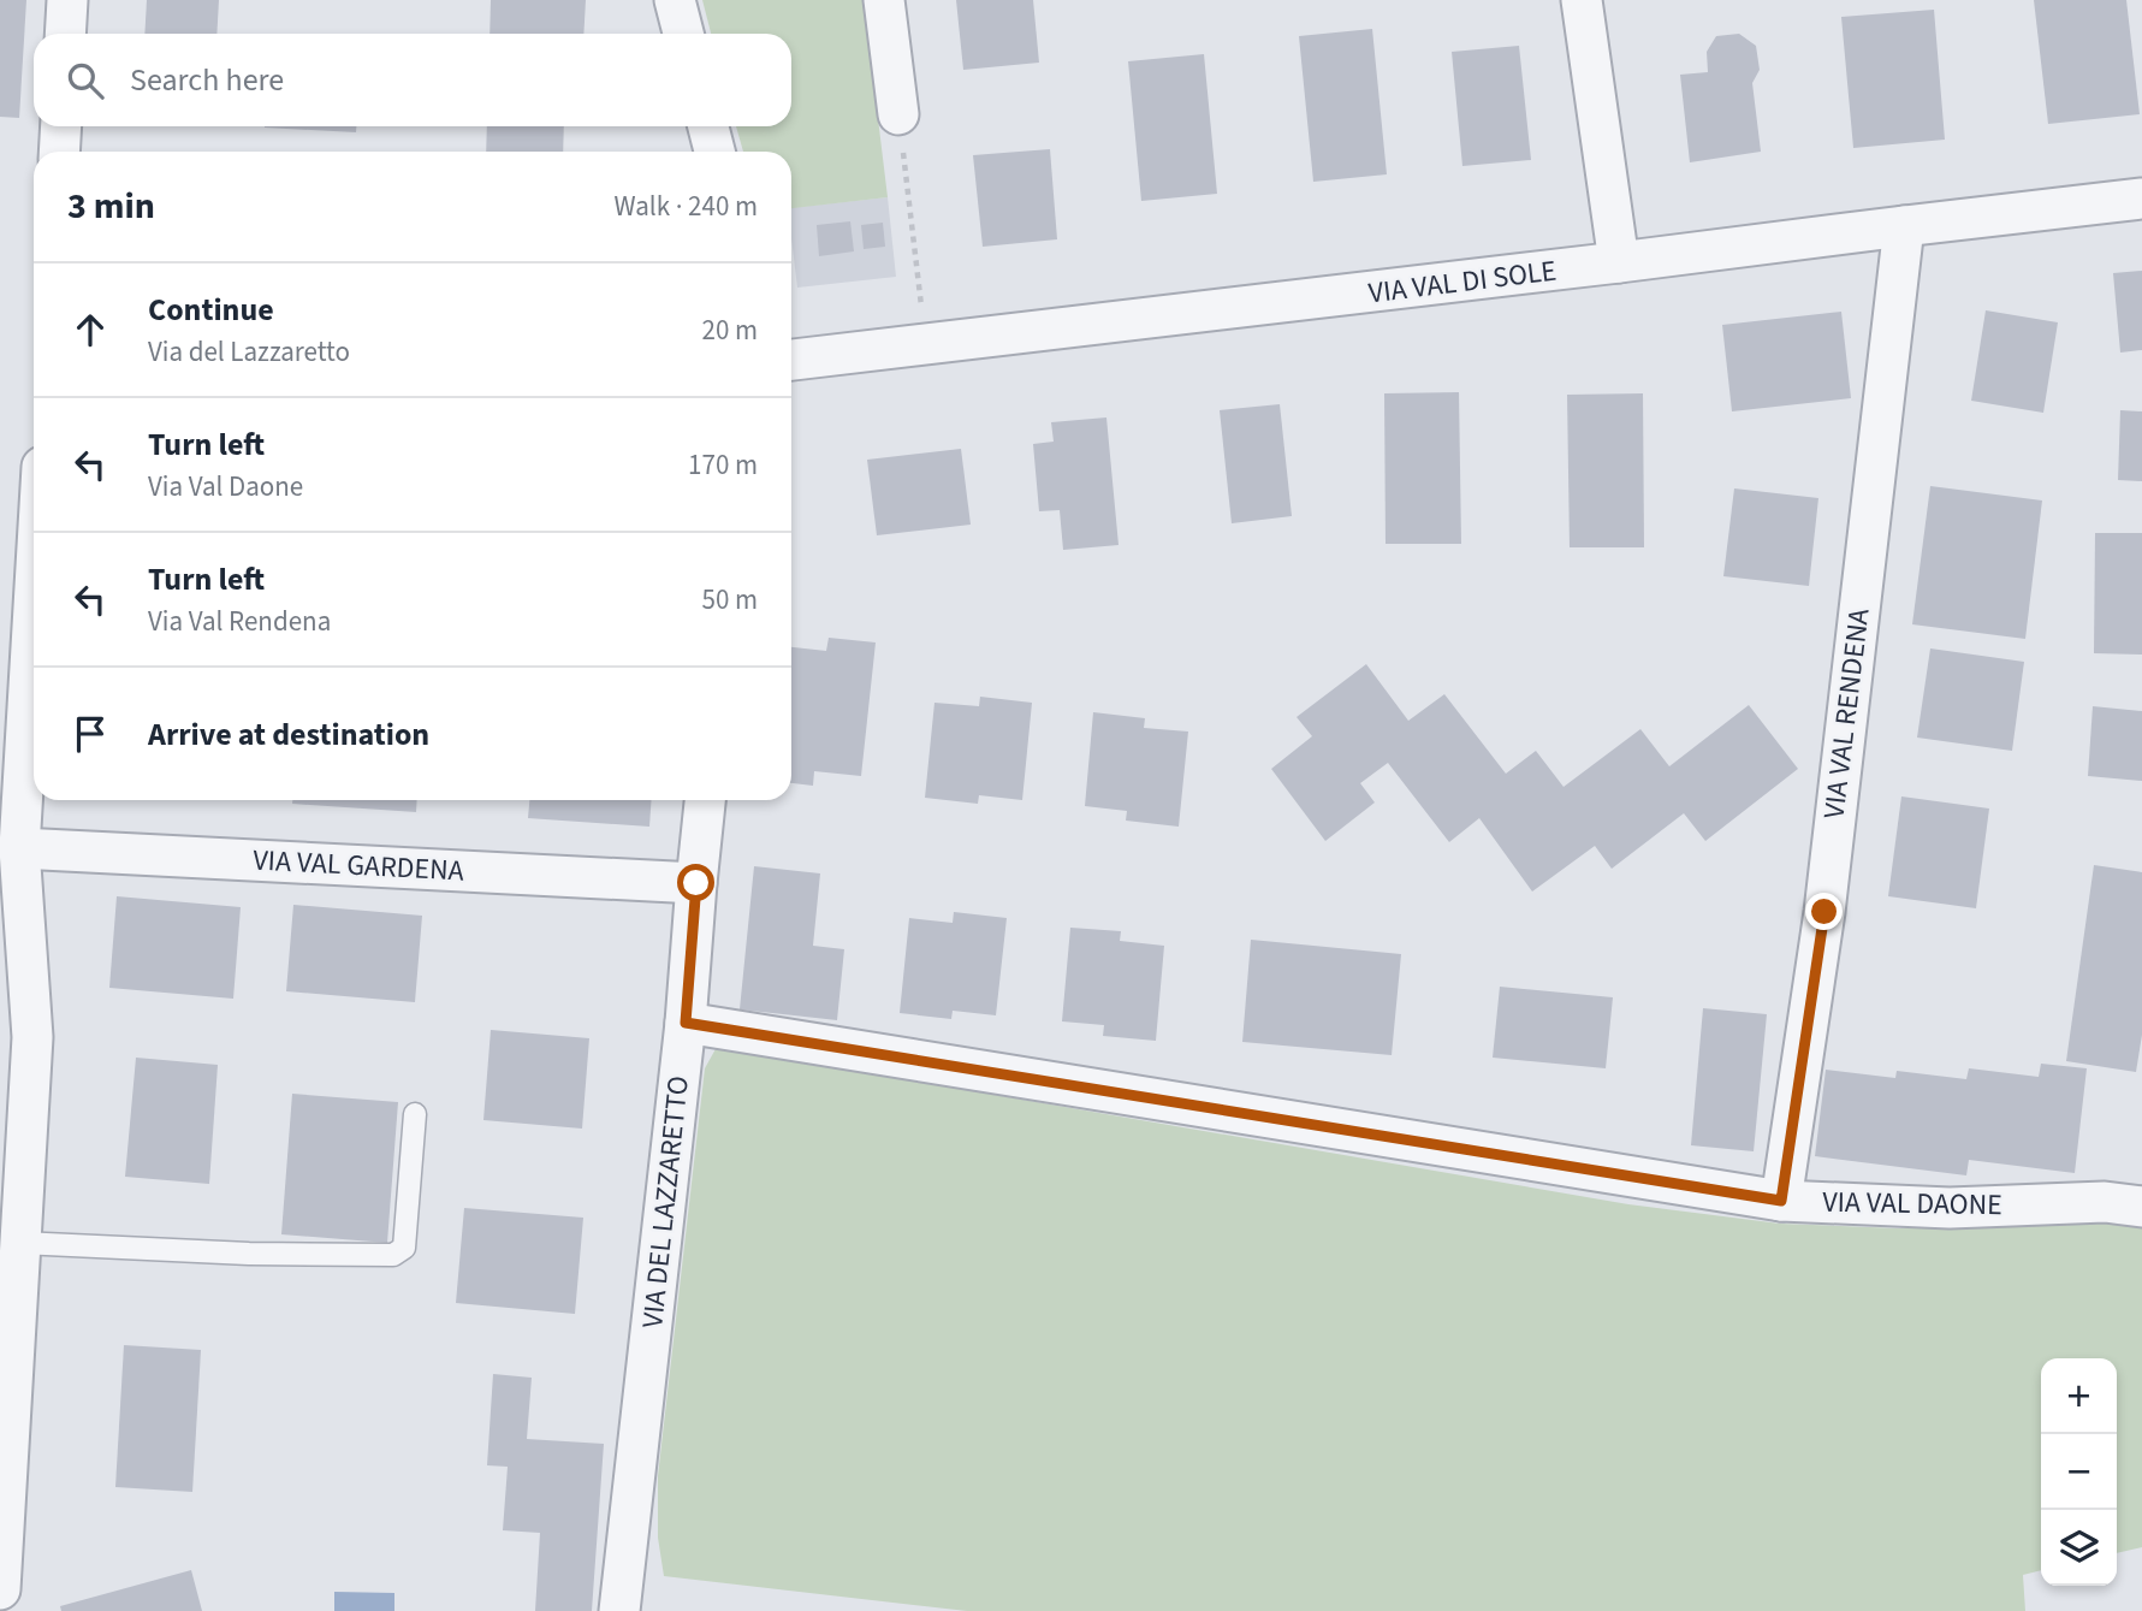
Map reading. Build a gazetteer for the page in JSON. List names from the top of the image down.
{
  "streets": {
    "street": [
      "VIA VAL DI SOLE",
      "VIA VAL RENDENA",
      "VIA VAL GARDENA",
      "VIA DEL LAZZARETTO",
      "VIA VAL DAONE"
    ]
  },
  "crossings": [
    ["VIA VAL DI SOLE", "VIA VAL RENDENA"],
    ["VIA VAL RENDENA", "VIA VAL DAONE"],
    ["VIA VAL GARDENA", "VIA DEL LAZZARETTO"],
    ["VIA DEL LAZZARETTO", "VIA VAL DAONE"]
  ],
  "page": {
    "search": "Search here",
    "heading": ["3 min", "Walk · 240 m"],
    "list": [
      ["Continue", "Via del Lazzaretto", "20 m"],
      ["Turn left", "Via Val Daone", "170 m"],
      ["Turn left", "Via Val Rendena", "50 m"],
      "Arrive at destination"
    ],
    "map_buttons": ["+", "−"]
  }
}
